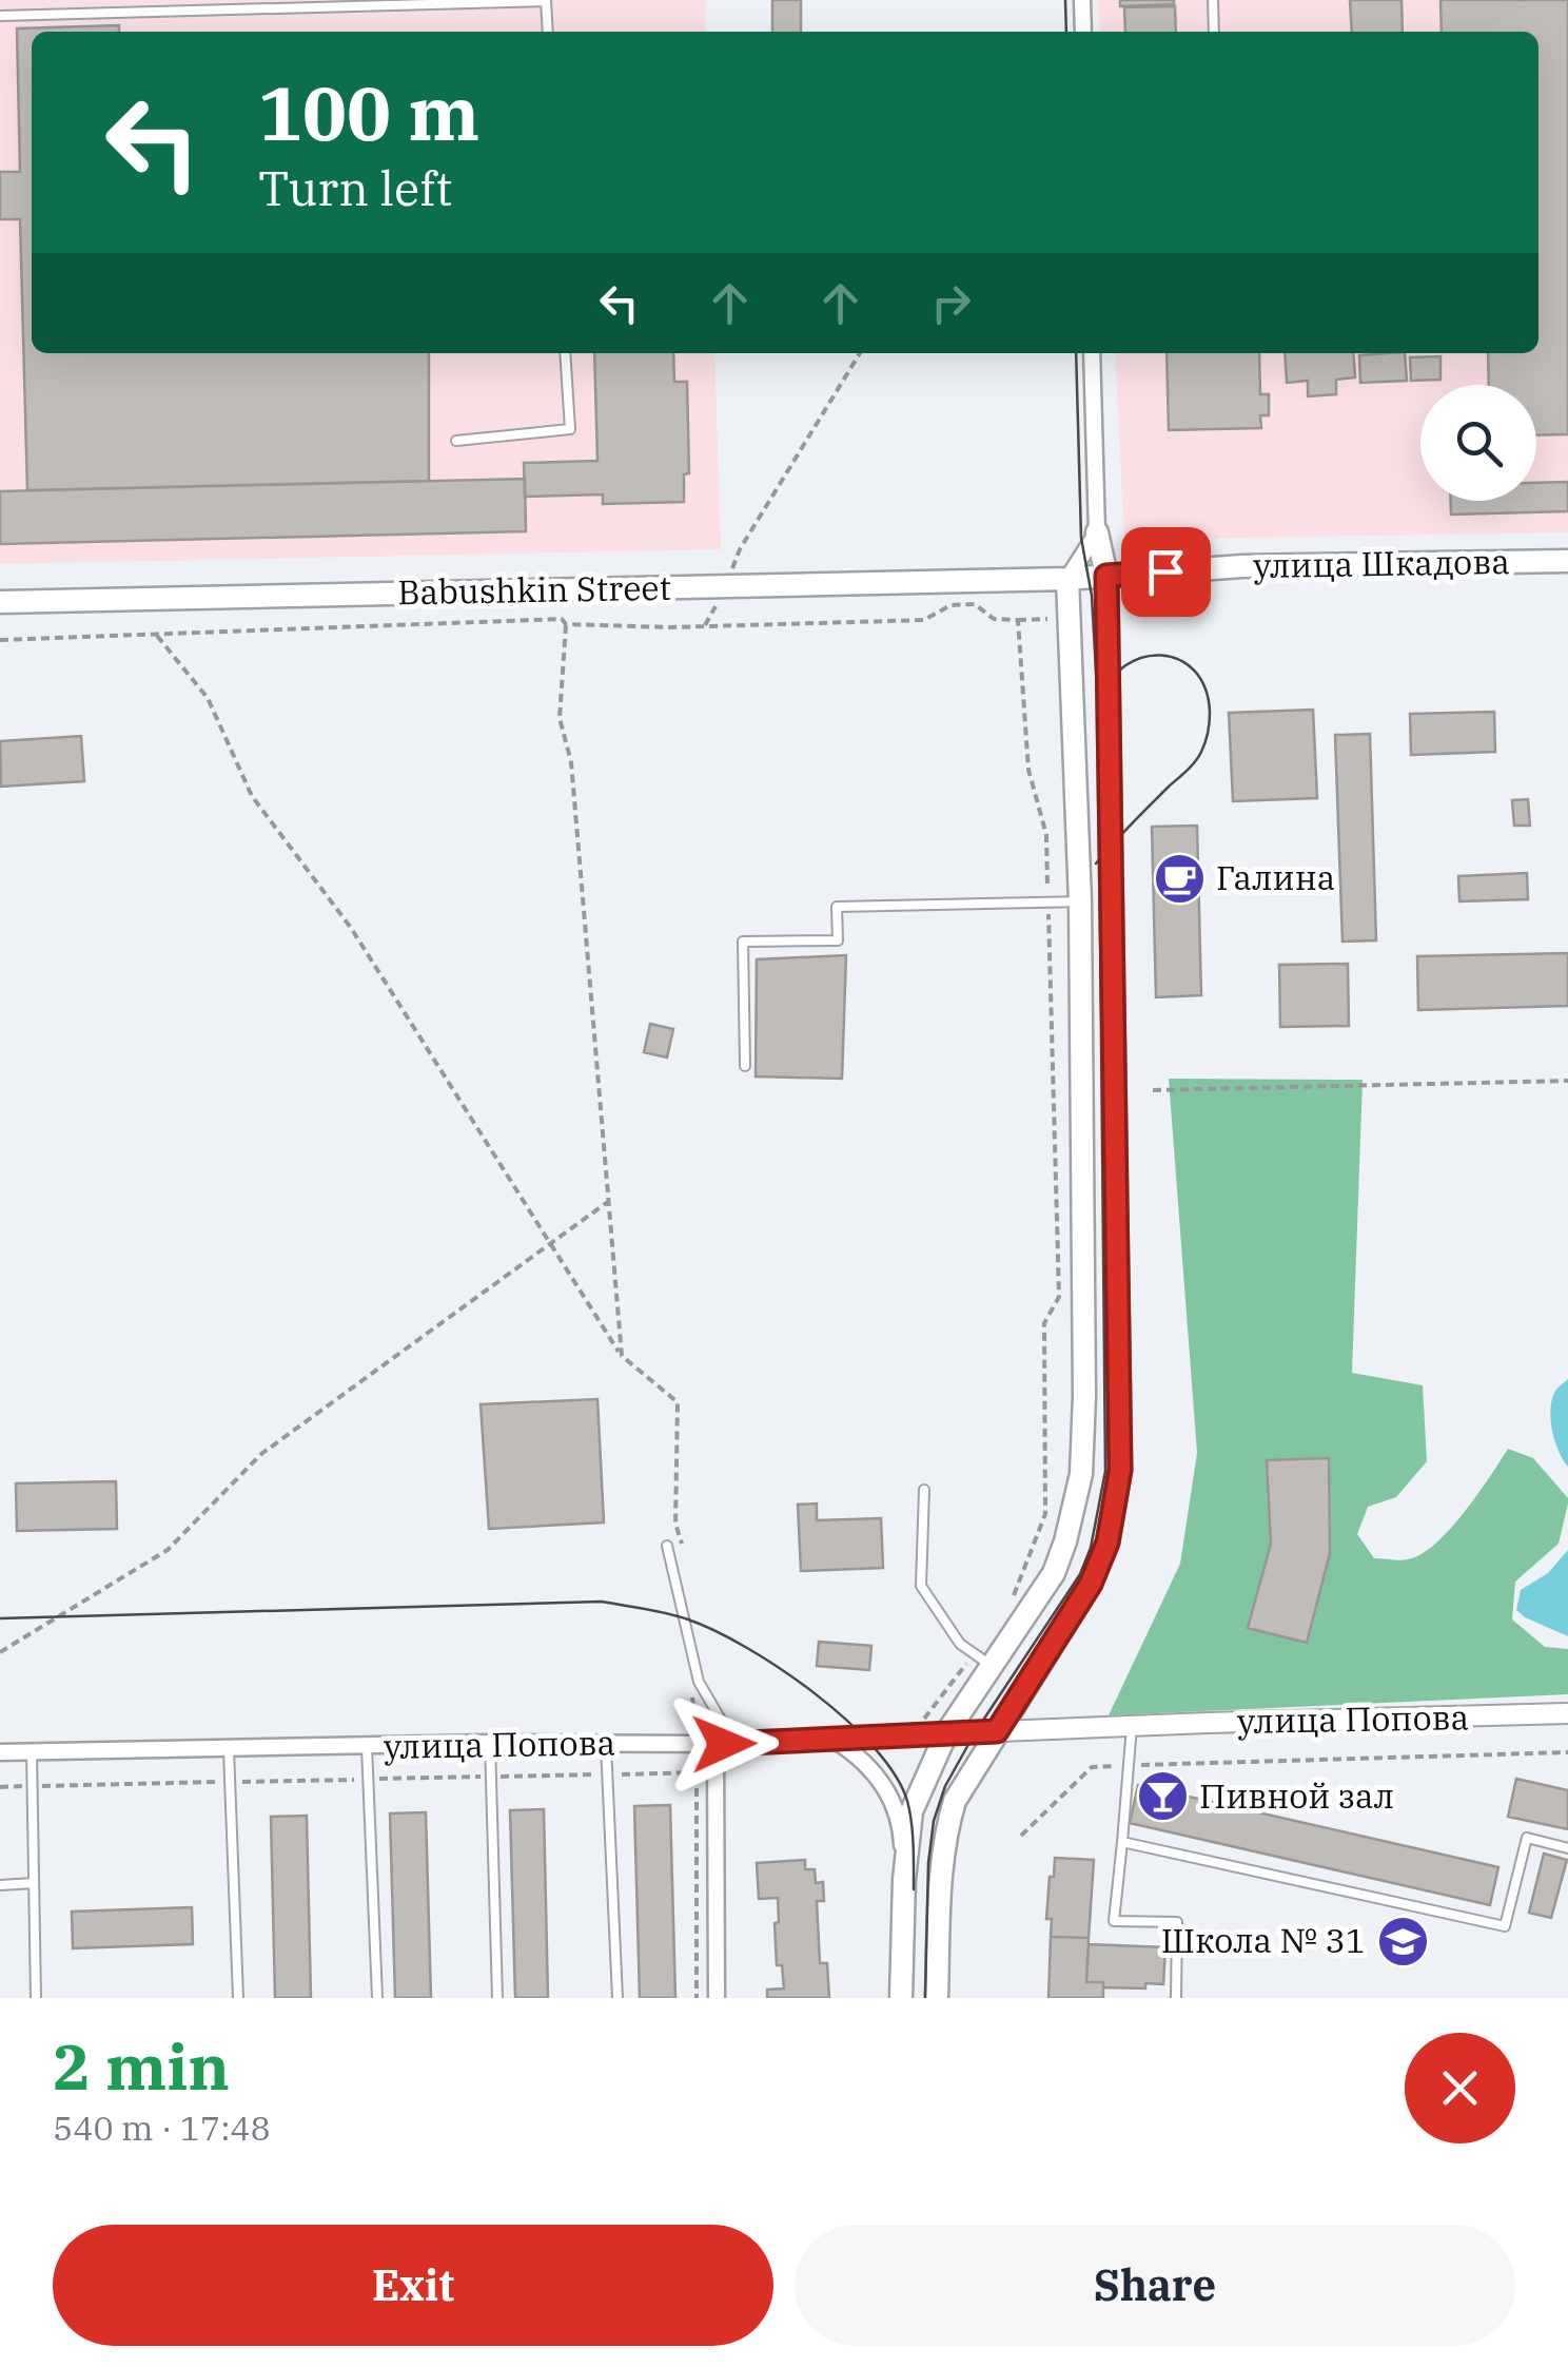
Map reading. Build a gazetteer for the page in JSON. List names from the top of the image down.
{
  "streets": {
    "main road": ["улица Шкадова", "Babushkin Street"],
    "street": ["улица Попова"]
  },
  "crossings": [
    ["улица Шкадова", "Babushkin Street"]
  ],
  "places": {
    "cafe": ["Галина"],
    "bar": ["Пивной зал"],
    "school or university": ["Школа № 31"]
  },
  "page": {
    "turn": ["100 m", "Turn left"],
    "heading": ["2 min", "540 m · 17:48"],
    "buttons": ["Exit", "Share"]
  }
}
